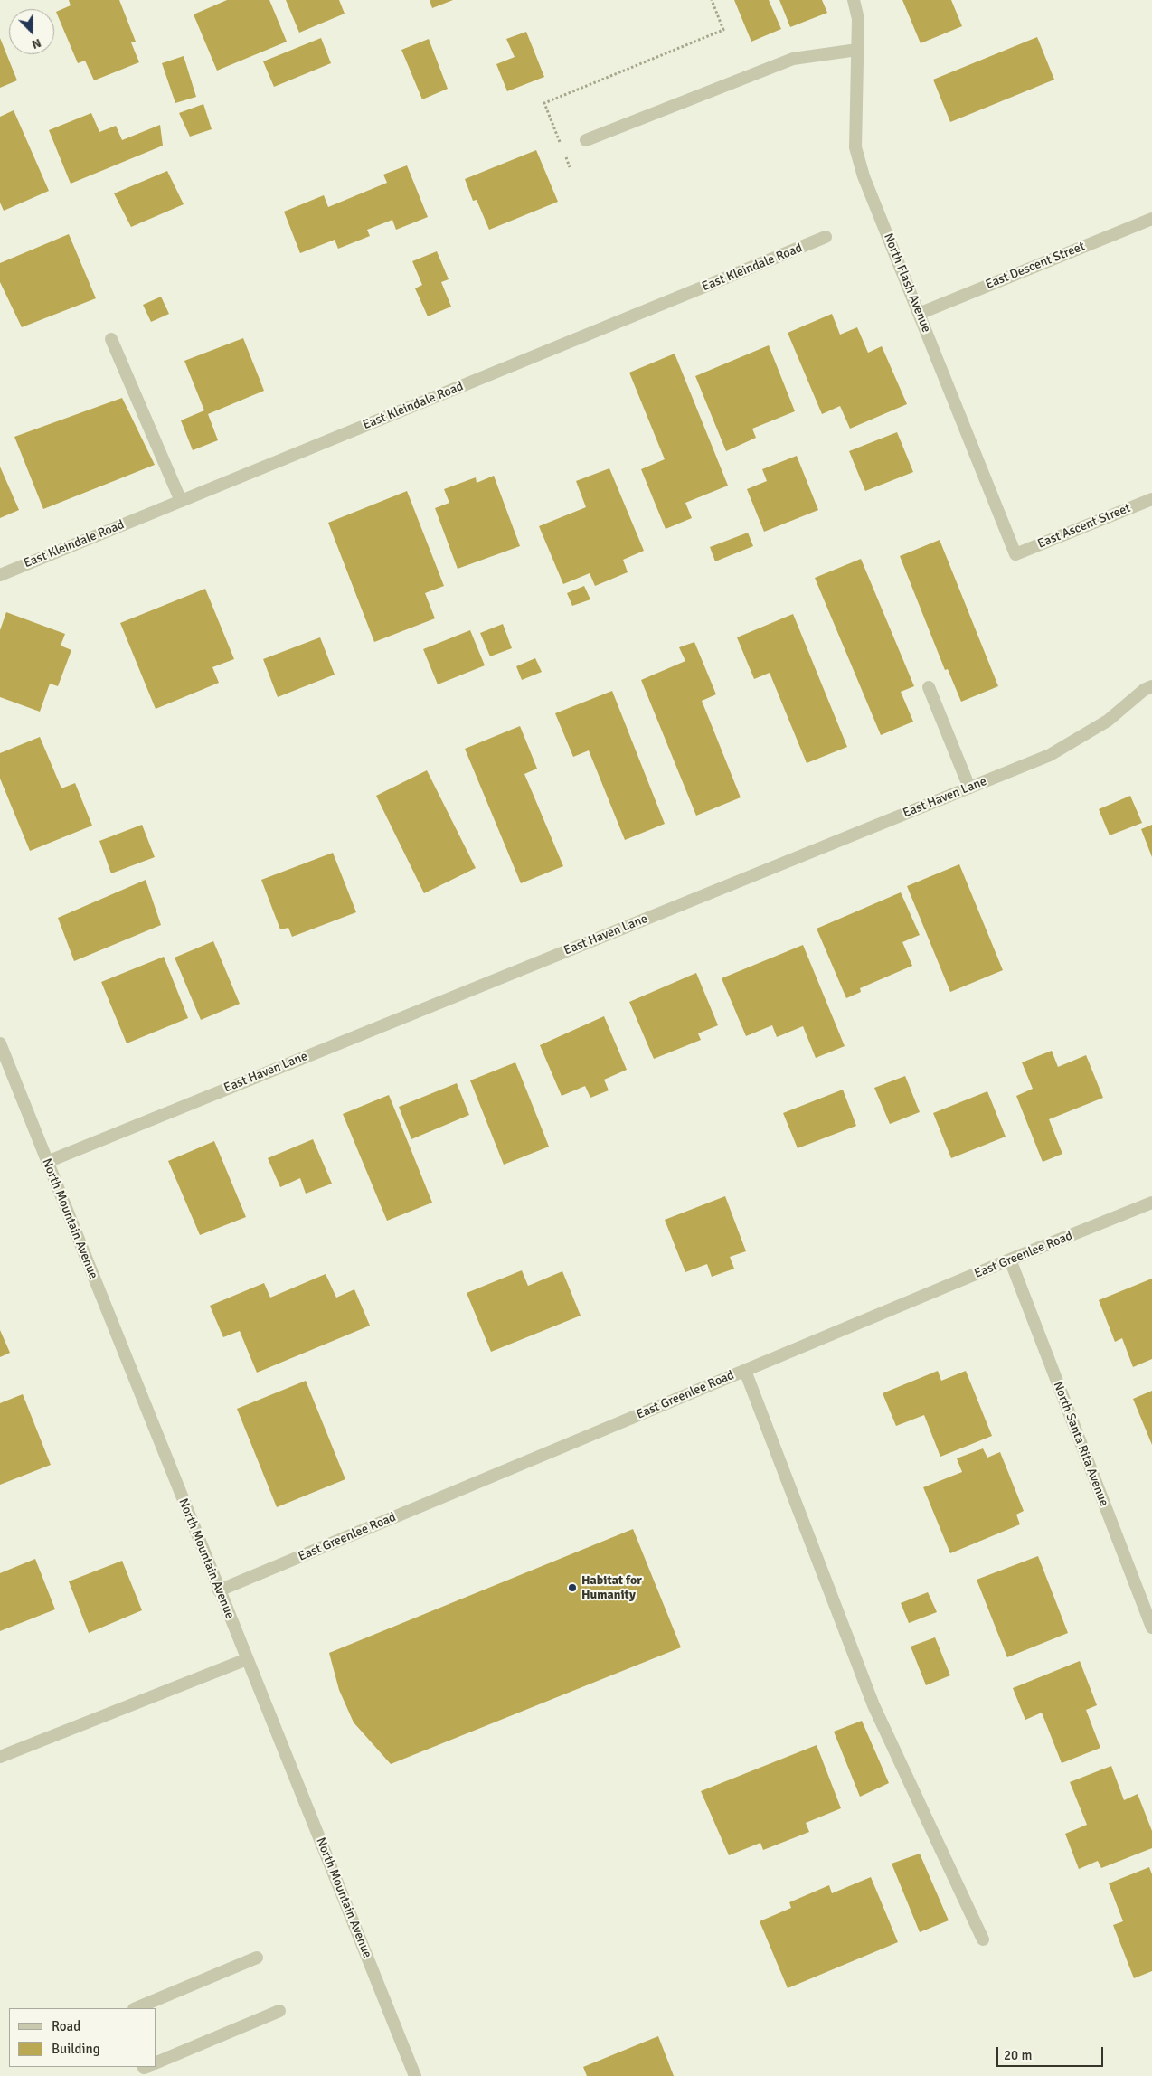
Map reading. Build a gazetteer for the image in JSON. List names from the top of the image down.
{
  "streets": {
    "street": [
      "East Descent Street",
      "East Kleindale Road",
      "North Flash Avenue",
      "East Ascent Street",
      "East Haven Lane",
      "North Mountain Avenue",
      "East Greenlee Road",
      "North Santa Rita Avenue"
    ]
  },
  "crossings": [
    ["East Descent Street", "North Flash Avenue"],
    ["North Flash Avenue", "East Ascent Street"],
    ["East Haven Lane", "North Mountain Avenue"],
    ["North Mountain Avenue", "East Greenlee Road"],
    ["East Greenlee Road", "North Santa Rita Avenue"]
  ],
  "places": ["Habitat for Humanity"],
  "legend": ["Road", "Building"],
  "scale_bar": "20 m",
  "north": "bottom"
}
